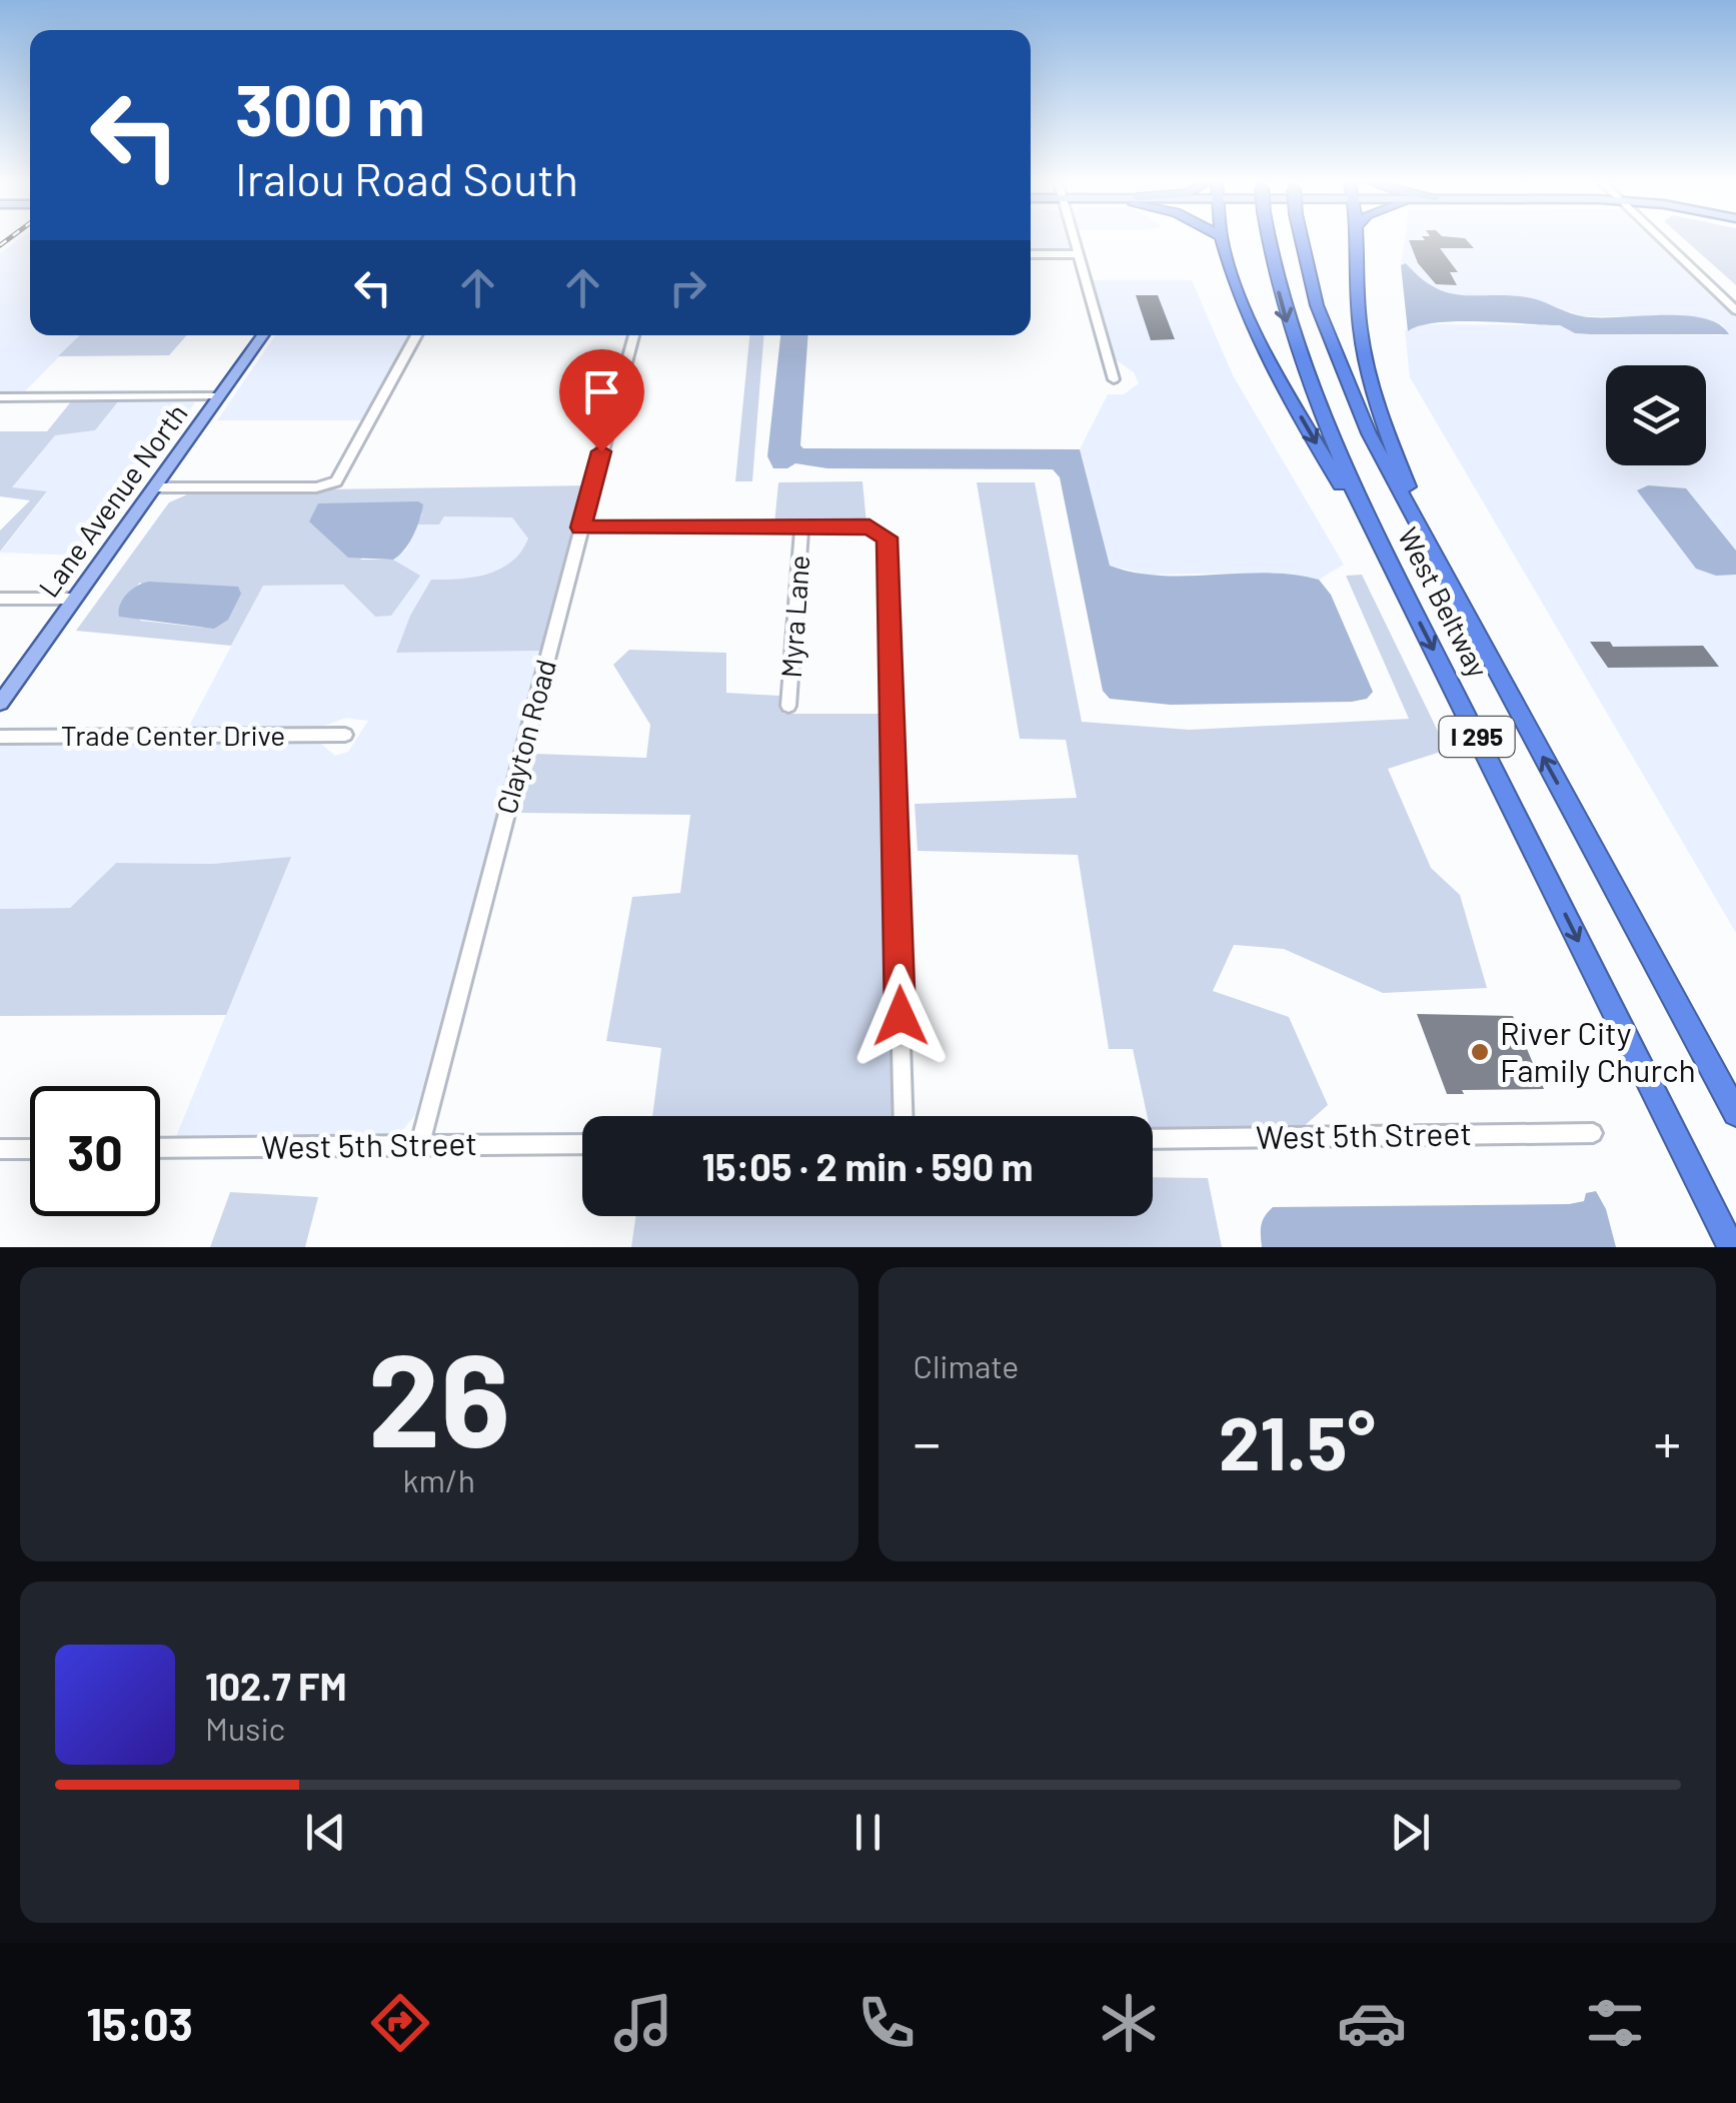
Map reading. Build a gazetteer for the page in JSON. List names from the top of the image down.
{
  "streets": {
    "highway": ["West Beltway", "I 295"],
    "main road": ["Lane Avenue North"],
    "street": [
      "Myra Lane",
      "Trade Center Drive",
      "Clayton Road",
      "West 5th Street"
    ]
  },
  "crossings": [
    ["Clayton Road", "West 5th Street"]
  ],
  "places": ["River City Family Church"],
  "page": {
    "turn": ["300 m", "Iralou Road South"],
    "limit": "30",
    "trip": "15:05 · 2 min · 590 m",
    "tile": [
      ["26", "km/h"],
      "Climate"
    ],
    "heat": ["−", "21.5°", "+"],
    "song": ["102.7 FM", "Music"],
    "tabs": "15:03"
  }
}
